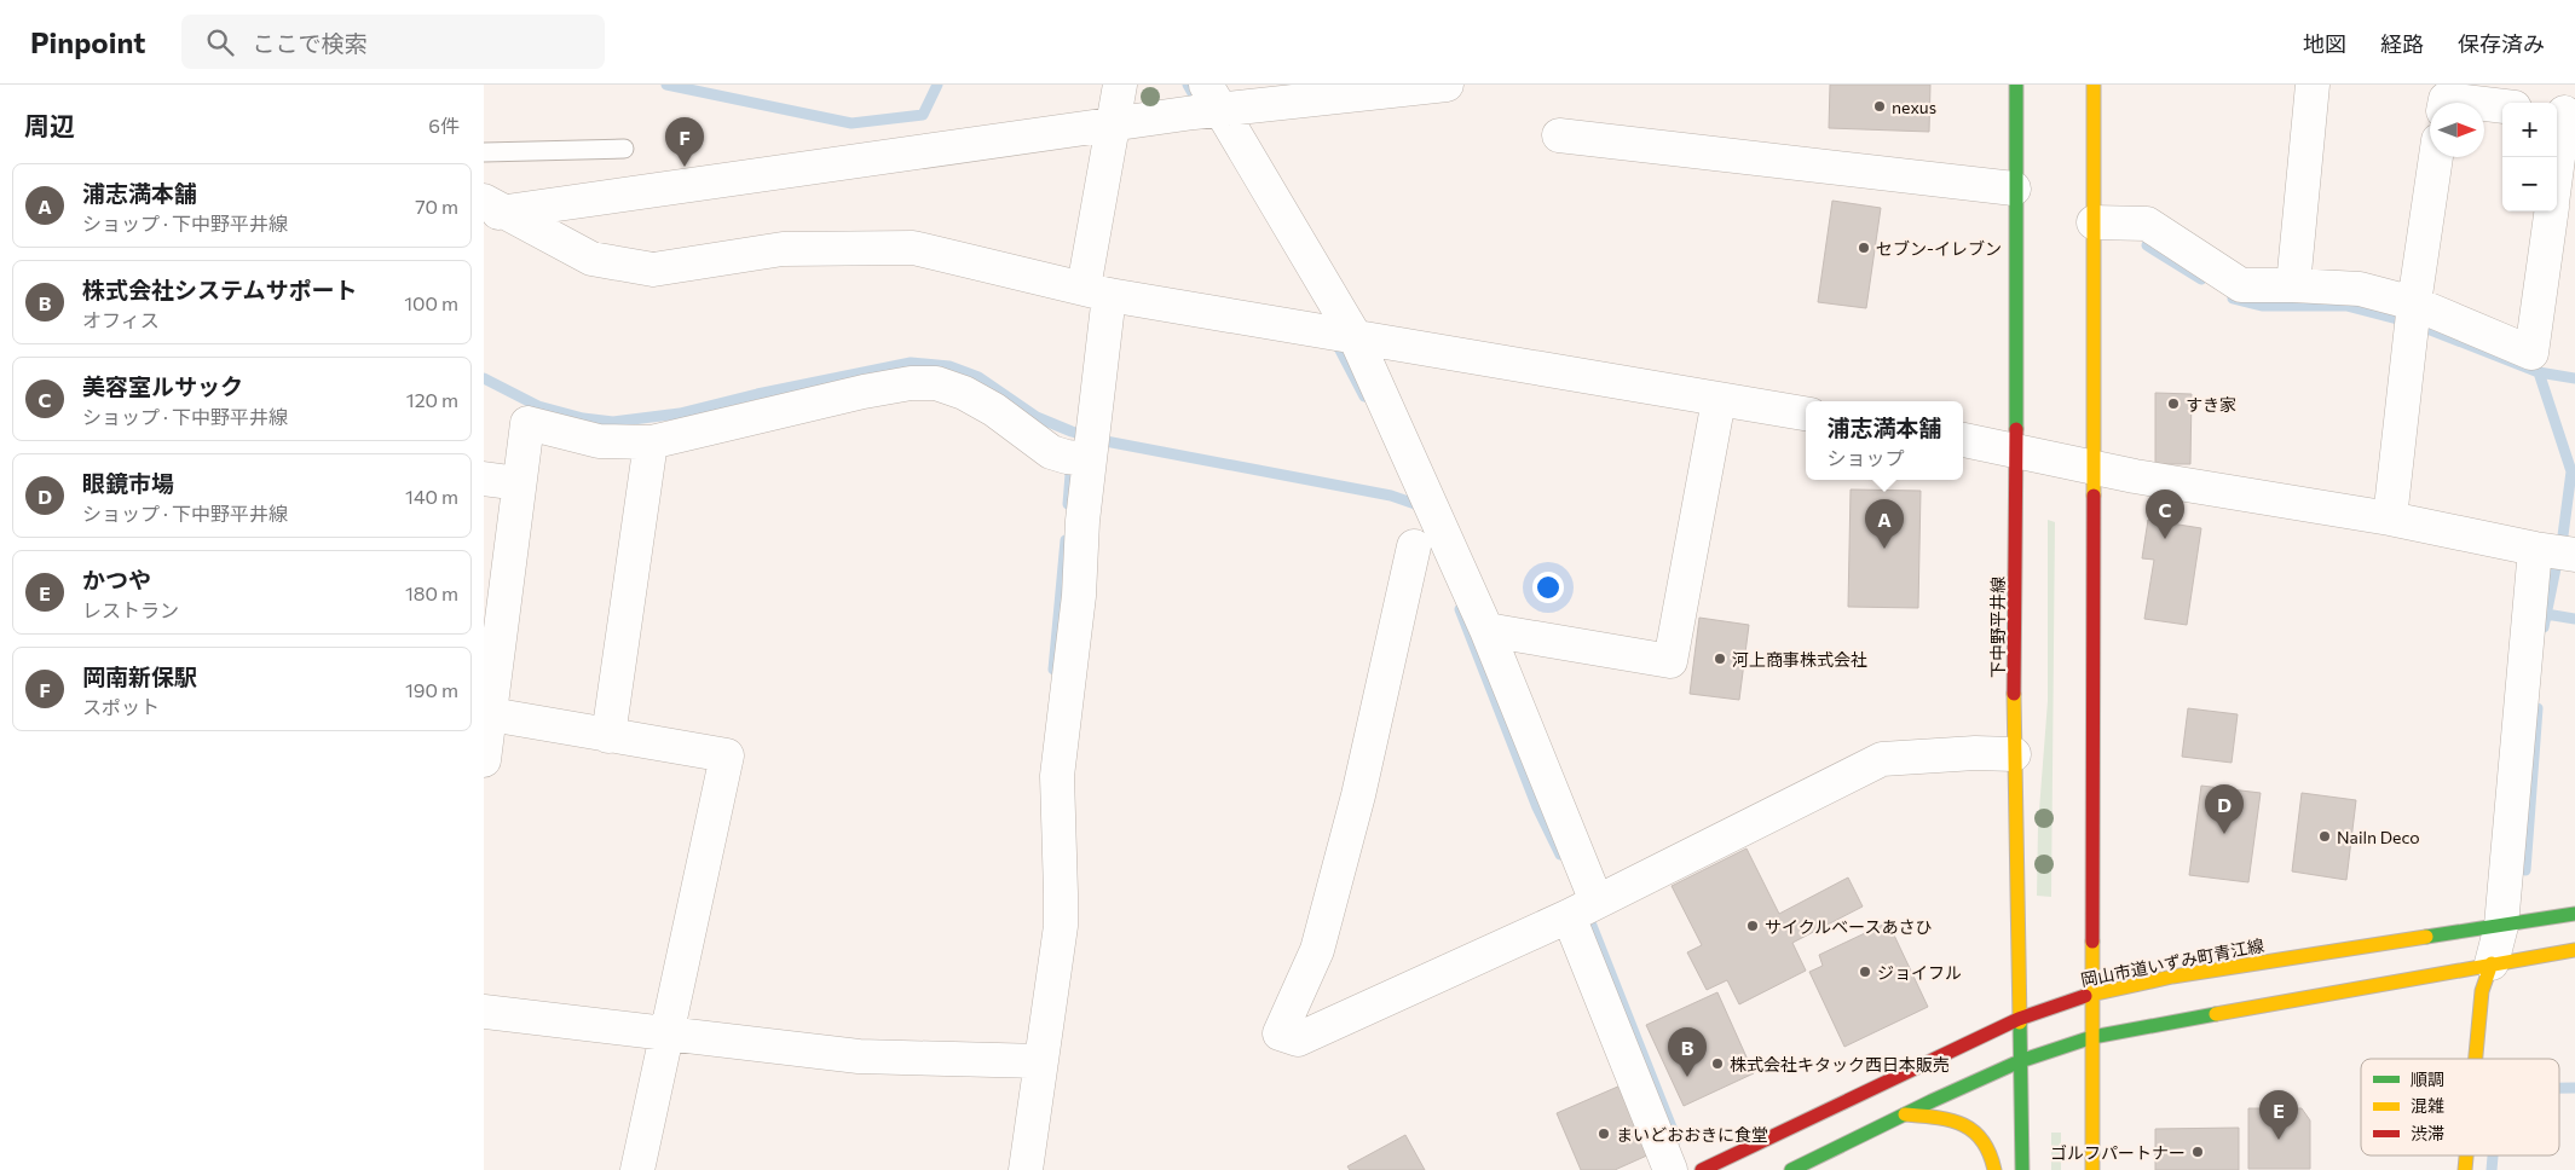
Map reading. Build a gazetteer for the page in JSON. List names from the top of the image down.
{
  "streets": {
    "street": ["下中野平井線", "岡山市道いずみ町青江線"]
  },
  "crossings": [
    ["下中野平井線", "岡山市道いずみ町青江線"]
  ],
  "places": [
    "nexus",
    "セブン-イレブン",
    "すき家",
    "河上商事株式会社",
    "Nailn Deco",
    "サイクルベースあさひ",
    "ジョイフル",
    "株式会社キタック西日本販売",
    "まいどおおきに食堂",
    "ゴルフパートナー"
  ],
  "legend": ["順調", "混雑", "渋滞"],
  "north": "right",
  "page": {
    "header": "Pinpoint",
    "search": "ここで検索",
    "nav": ["地図", "経路", "保存済み"],
    "heading": ["周辺", "6件"],
    "map_buttons": ["+", "−"],
    "pins": [
      "F",
      "C",
      "A",
      "D",
      "B",
      "E"
    ],
    "list": [
      {
        "mark": "A",
        "name": "浦志満本舗",
        "note": "ショップ · 下中野平井線",
        "value": "70 m"
      },
      {
        "mark": "B",
        "name": "株式会社システムサポート",
        "note": "オフィス",
        "value": "100 m"
      },
      {
        "mark": "C",
        "name": "美容室ルサック",
        "note": "ショップ · 下中野平井線",
        "value": "120 m"
      },
      {
        "mark": "D",
        "name": "眼鏡市場",
        "note": "ショップ · 下中野平井線",
        "value": "140 m"
      },
      {
        "mark": "E",
        "name": "かつや",
        "note": "レストラン",
        "value": "180 m"
      },
      {
        "mark": "F",
        "name": "岡南新保駅",
        "note": "スポット",
        "value": "190 m"
      }
    ],
    "popup": ["浦志満本舗", "ショップ"]
  }
}
